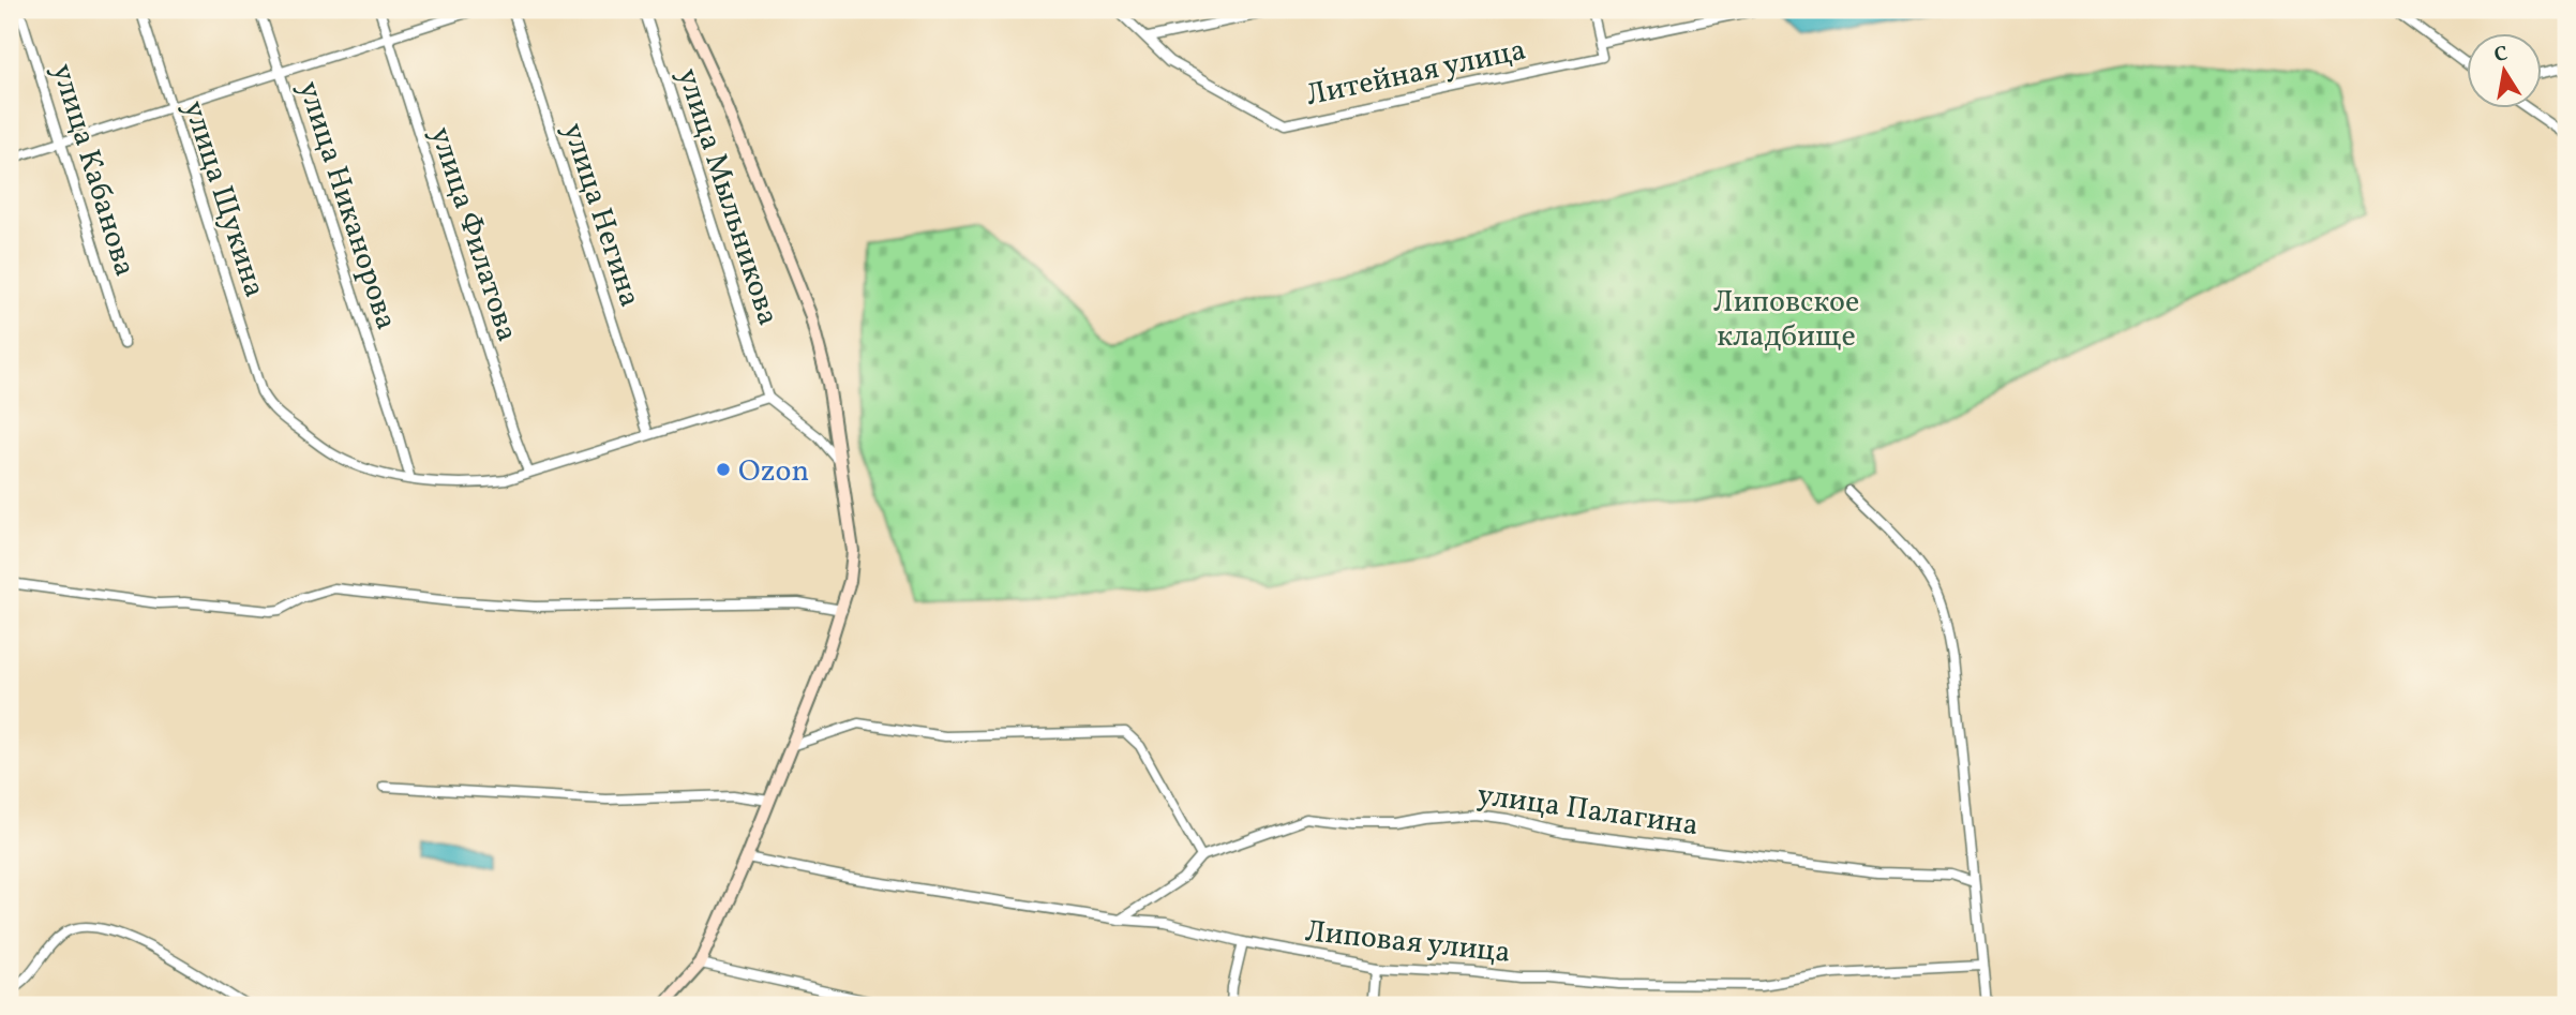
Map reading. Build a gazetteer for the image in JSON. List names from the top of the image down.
{
  "streets": {
    "street": [
      "Литейная улица",
      "улица Кабанова",
      "улица Мыльникова",
      "улица Щукина",
      "улица Никанорова",
      "улица Негина",
      "улица Филатова",
      "улица Палагина",
      "Липовая улица"
    ]
  },
  "crossings": [
    ["улица Щукина", "улица Никанорова"],
    ["улица Палагина", "Липовая улица"]
  ],
  "parks": ["Липовское кладбище"],
  "places": ["Ozon"],
  "north": "top"
}
